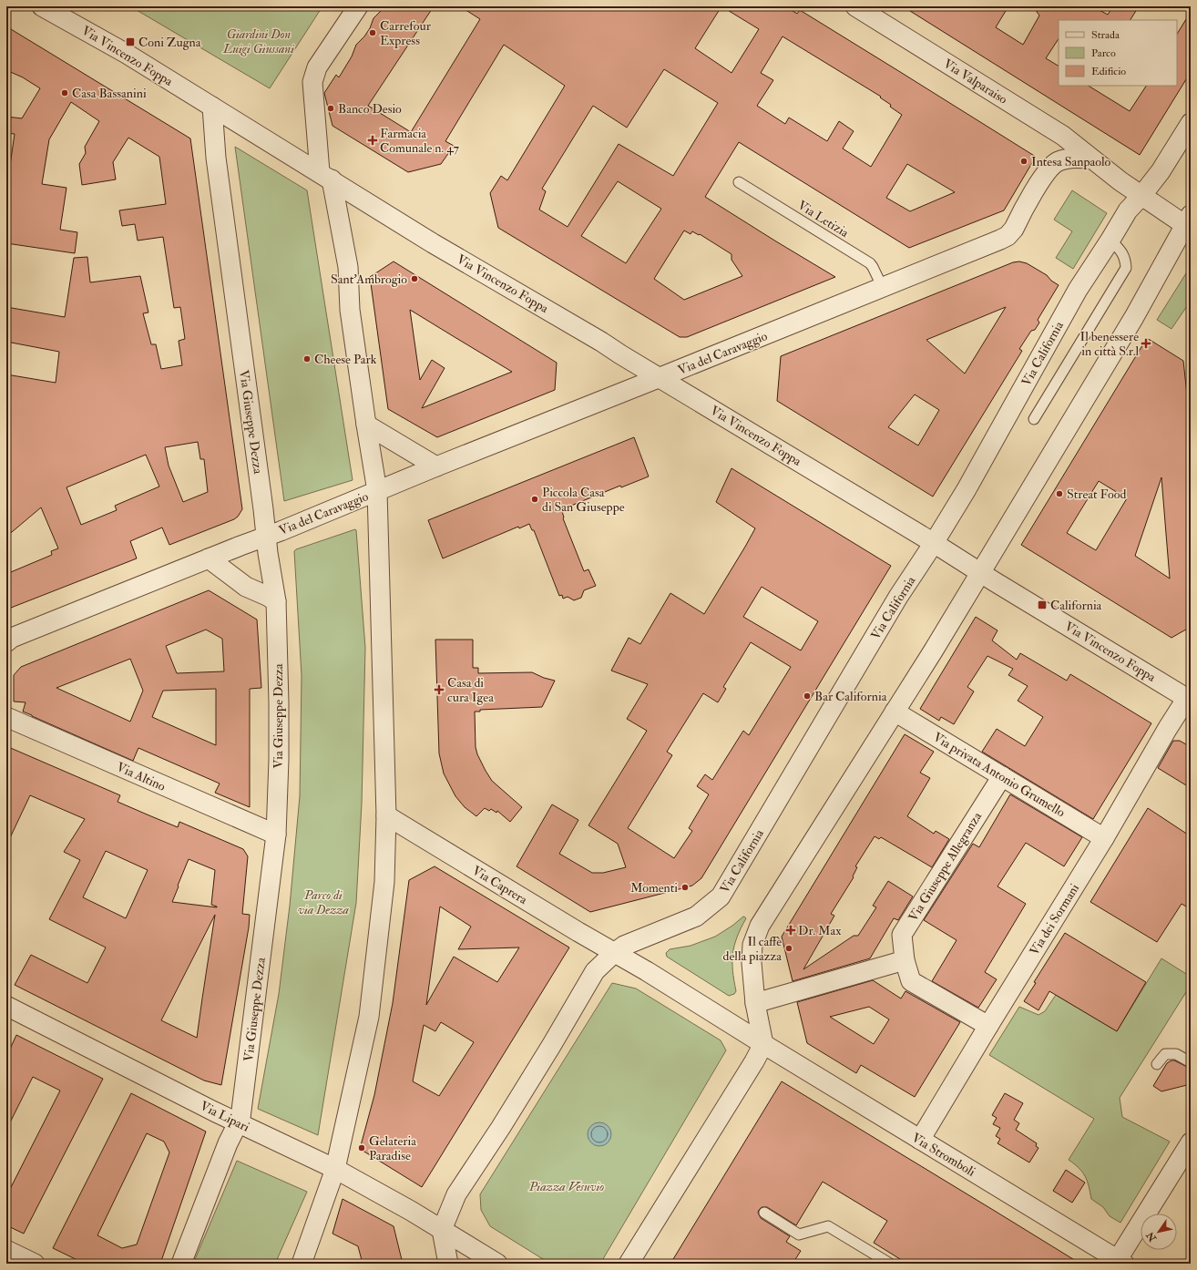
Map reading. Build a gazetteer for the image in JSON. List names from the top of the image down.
{
  "streets": {
    "street": [
      "Via Vincenzo Foppa",
      "Via Valparaiso",
      "Via del Caravaggio",
      "Via California",
      "Via Giuseppe Dezza",
      "Via privata Antonio Grumello",
      "Via Altino",
      "Via Giuseppe Allegranza",
      "Via Caprera",
      "Via dei Sormani",
      "Via Lipari",
      "Via Stromboli"
    ],
    "lane": ["Via Letizia"]
  },
  "crossings": [
    ["Via Vincenzo Foppa", "Via del Caravaggio"],
    ["Via Vincenzo Foppa", "Via California"],
    ["Via Vincenzo Foppa", "Via Giuseppe Dezza"],
    ["Via Vincenzo Foppa", "Via dei Sormani"],
    ["Via Valparaiso", "Via del Caravaggio"],
    ["Via Valparaiso", "Via California"],
    ["Via Letizia", "Via del Caravaggio"],
    ["Via del Caravaggio", "Via Giuseppe Dezza"],
    ["Via California", "Via Caprera"],
    ["Via Giuseppe Dezza", "Via Altino"],
    ["Via Giuseppe Dezza", "Via Lipari"],
    ["Via privata Antonio Grumello", "Via Giuseppe Allegranza"],
    ["Via privata Antonio Grumello", "Via dei Sormani"],
    ["Via Giuseppe Allegranza", "Via dei Sormani"],
    ["Via dei Sormani", "Via Stromboli"]
  ],
  "parks": ["Giardini Don Luigi Giussani", "Parco di via Dezza", "Piazza Vesuvio"],
  "places": {
    "other": [
      "Carrefour Express",
      "Casa Bassanini",
      "Banco Desio",
      "Intesa Sanpaolo",
      "Sant'Ambrogio",
      "Cheese Park",
      "Streat Food",
      "Piccola Casa di San Giuseppe",
      "Bar California",
      "Momenti",
      "Il caffè della piazza",
      "Gelateria Paradise"
    ],
    "transit": ["Coni Zugna", "California"],
    "health": [
      "Farmacia Comunale n. 47",
      "Il benessere in città S.r.l",
      "Casa di cura Igea",
      "Dr. Max"
    ]
  },
  "legend": ["Strada", "Parco", "Edificio"],
  "north": "bottom left"
}
